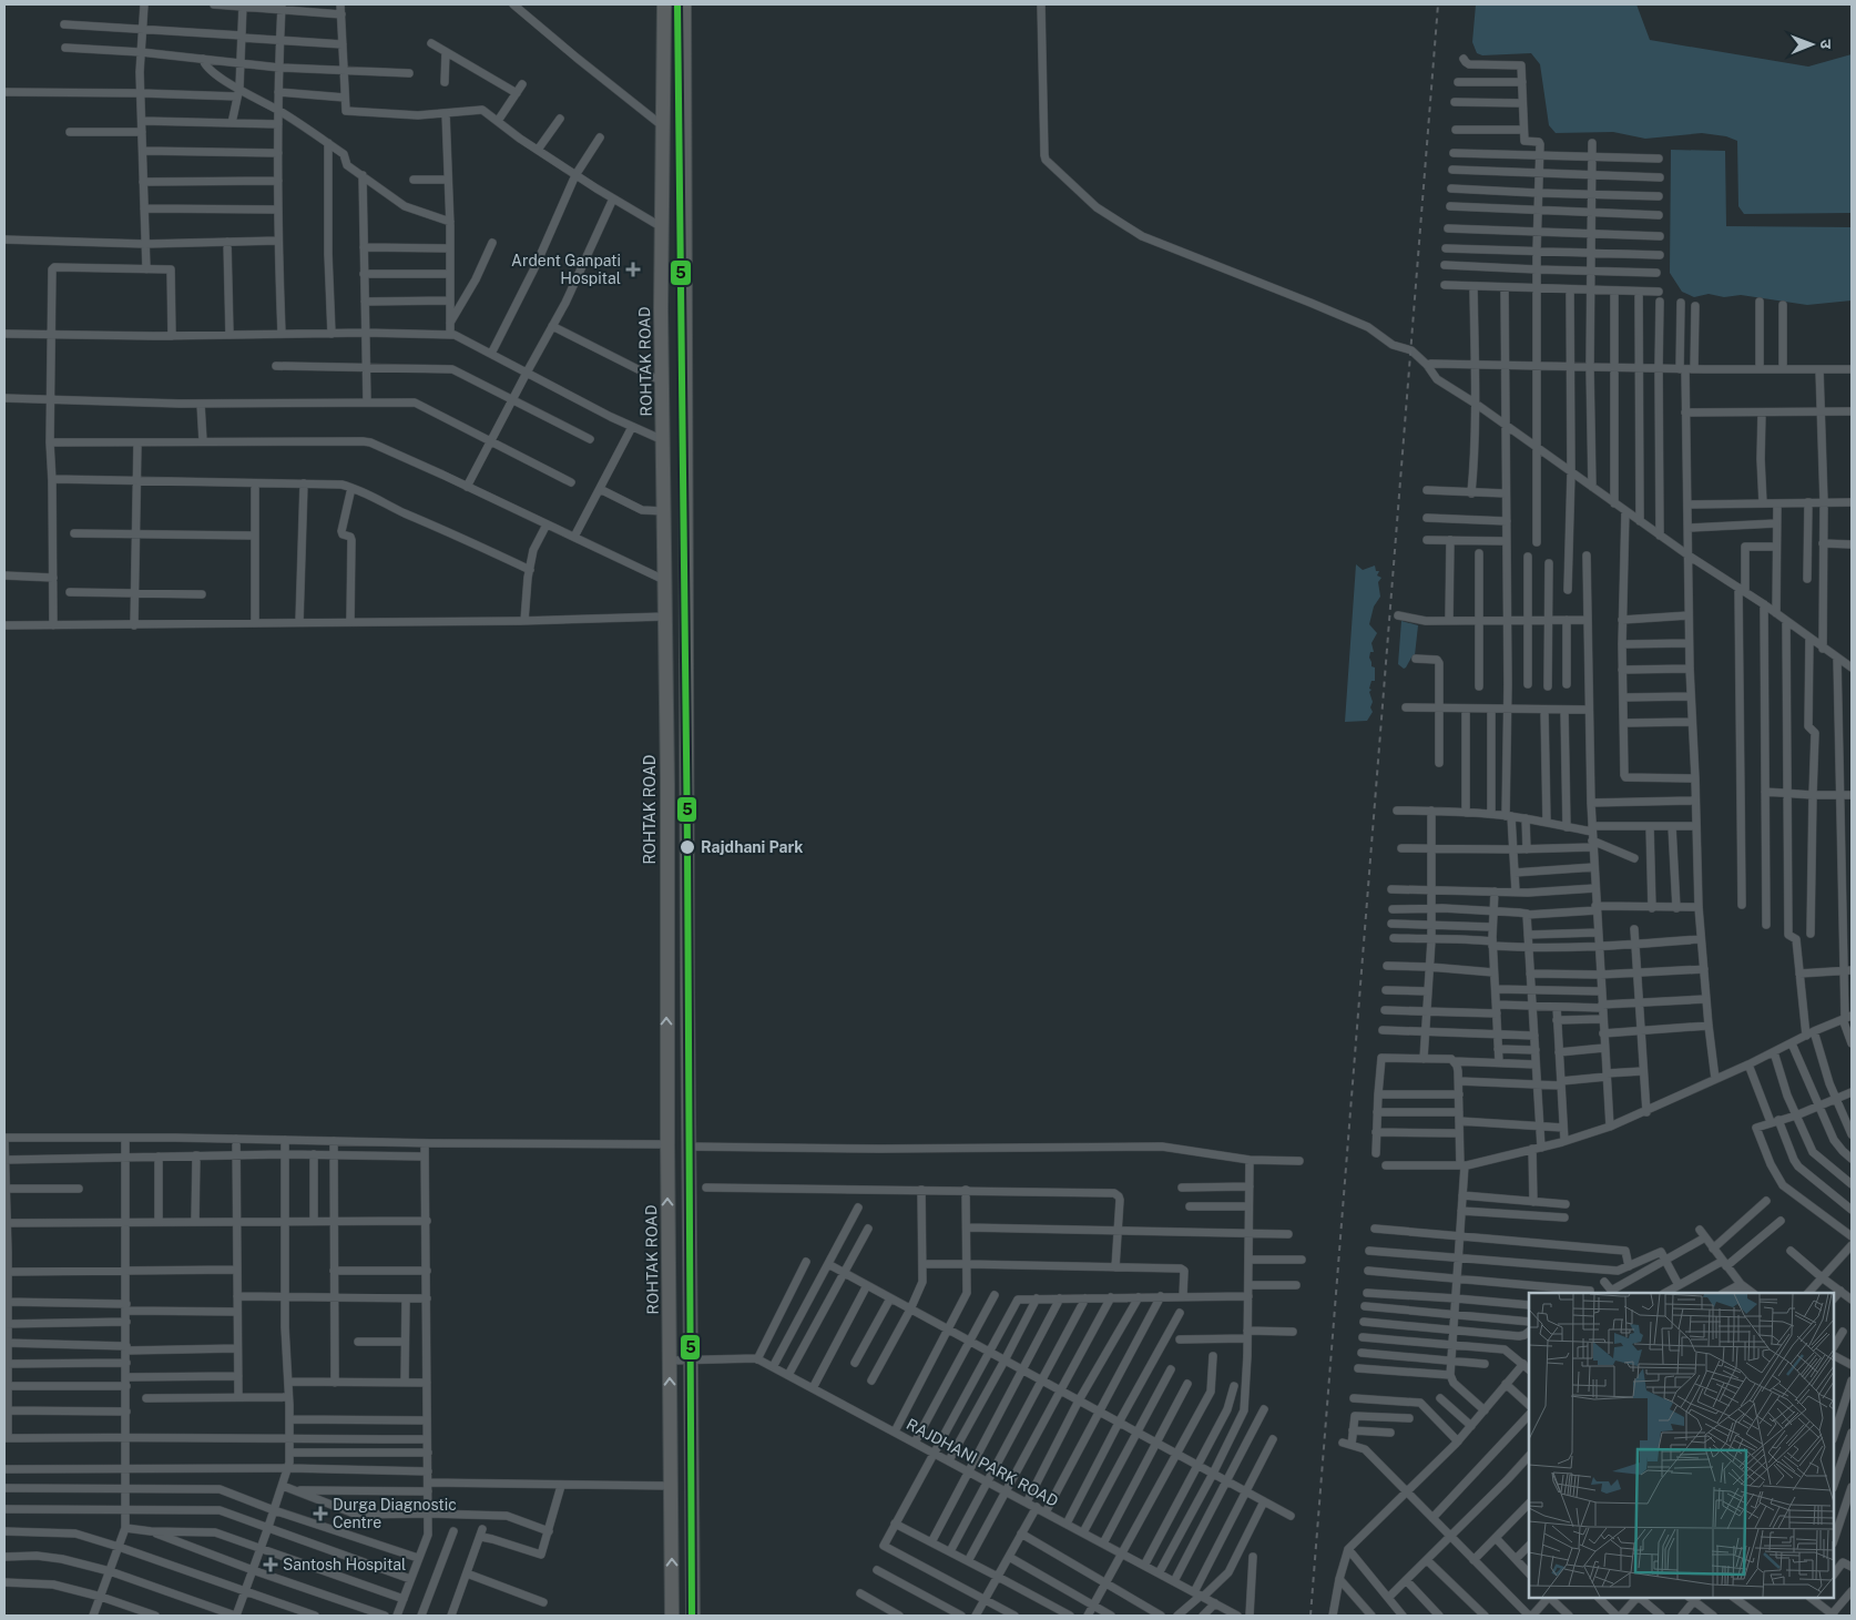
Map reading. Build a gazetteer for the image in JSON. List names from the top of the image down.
{
  "streets": {
    "highway": ["ROHTAK ROAD"],
    "street": ["RAJDHANI PARK ROAD"]
  },
  "crossings": [
    ["ROHTAK ROAD", "RAJDHANI PARK ROAD"]
  ],
  "places": {
    "health": ["Ardent Ganpati Hospital", "Durga Diagnostic Centre", "Santosh Hospital"],
    "other": ["Rajdhani Park"]
  },
  "lines": ["transit line 5"],
  "north": "right"
}
